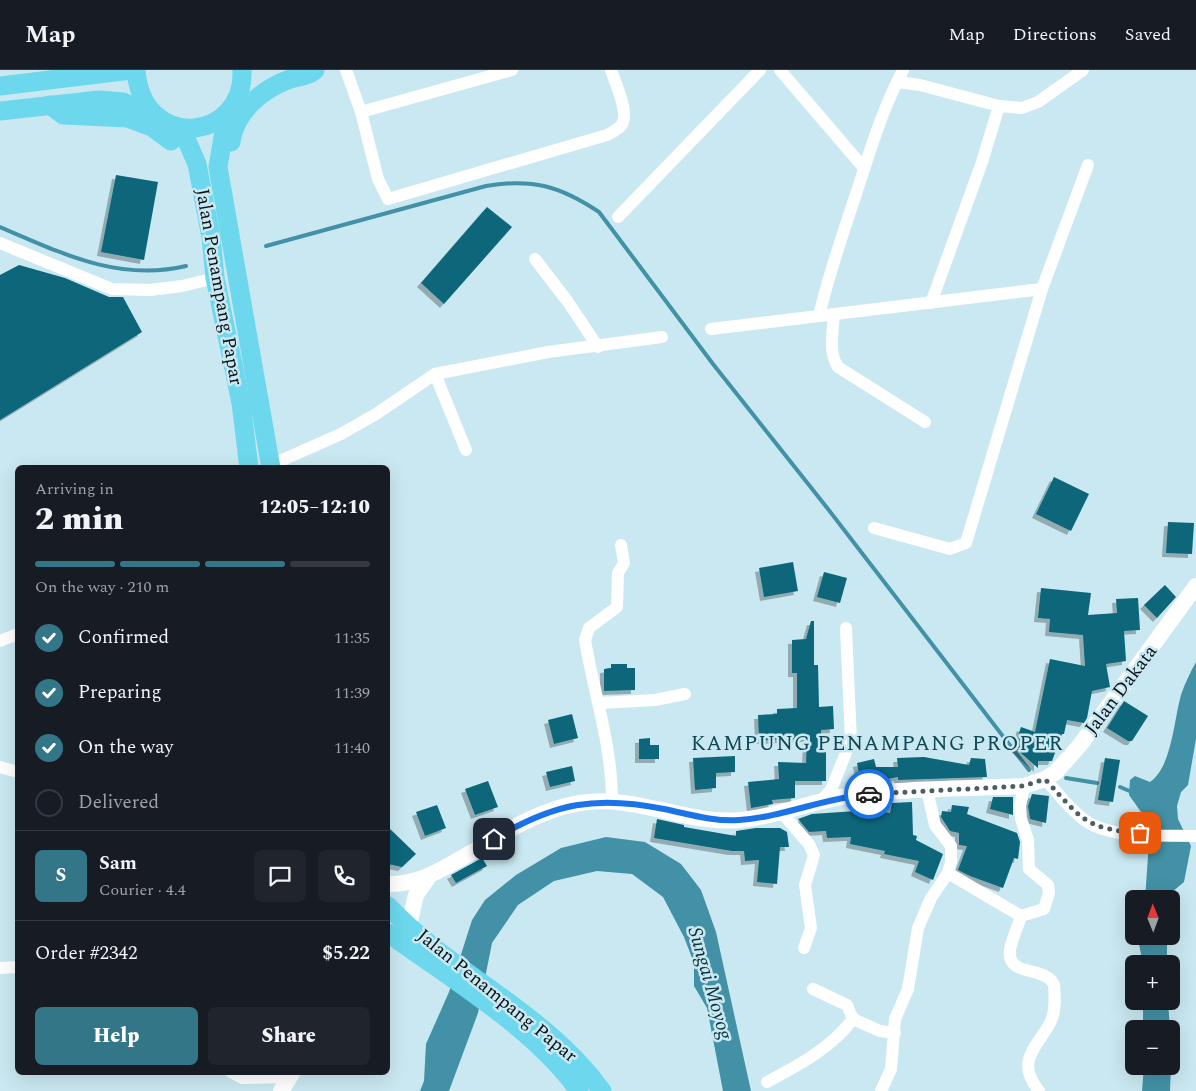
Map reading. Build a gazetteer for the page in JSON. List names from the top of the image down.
{
  "streets": {
    "main road": ["Jalan Penampang Papar"],
    "street": ["Jalan Dakata"]
  },
  "crossings": [
    ["Jalan Penampang Papar", "Jalan Dakata"]
  ],
  "districts": ["KAMPUNG PENAMPANG PROPER"],
  "water": ["Sungai Moyog"],
  "north": "top",
  "page": {
    "header": "Map",
    "nav": ["Map", "Directions", "Saved"],
    "heading": ["2 min", "Arriving in", "12:05–12:10"],
    "panel": [
      "Sam",
      "Courier · 4.4",
      "Order #2342",
      "$5.22"
    ],
    "bar": "On the way · 210 m",
    "list": [
      ["Confirmed", "11:35"],
      ["Preparing", "11:39"],
      ["On the way", "11:40"],
      "Delivered"
    ],
    "round": "S",
    "map_buttons": ["+", "−"],
    "buttons": ["Help", "Share"]
  }
}
